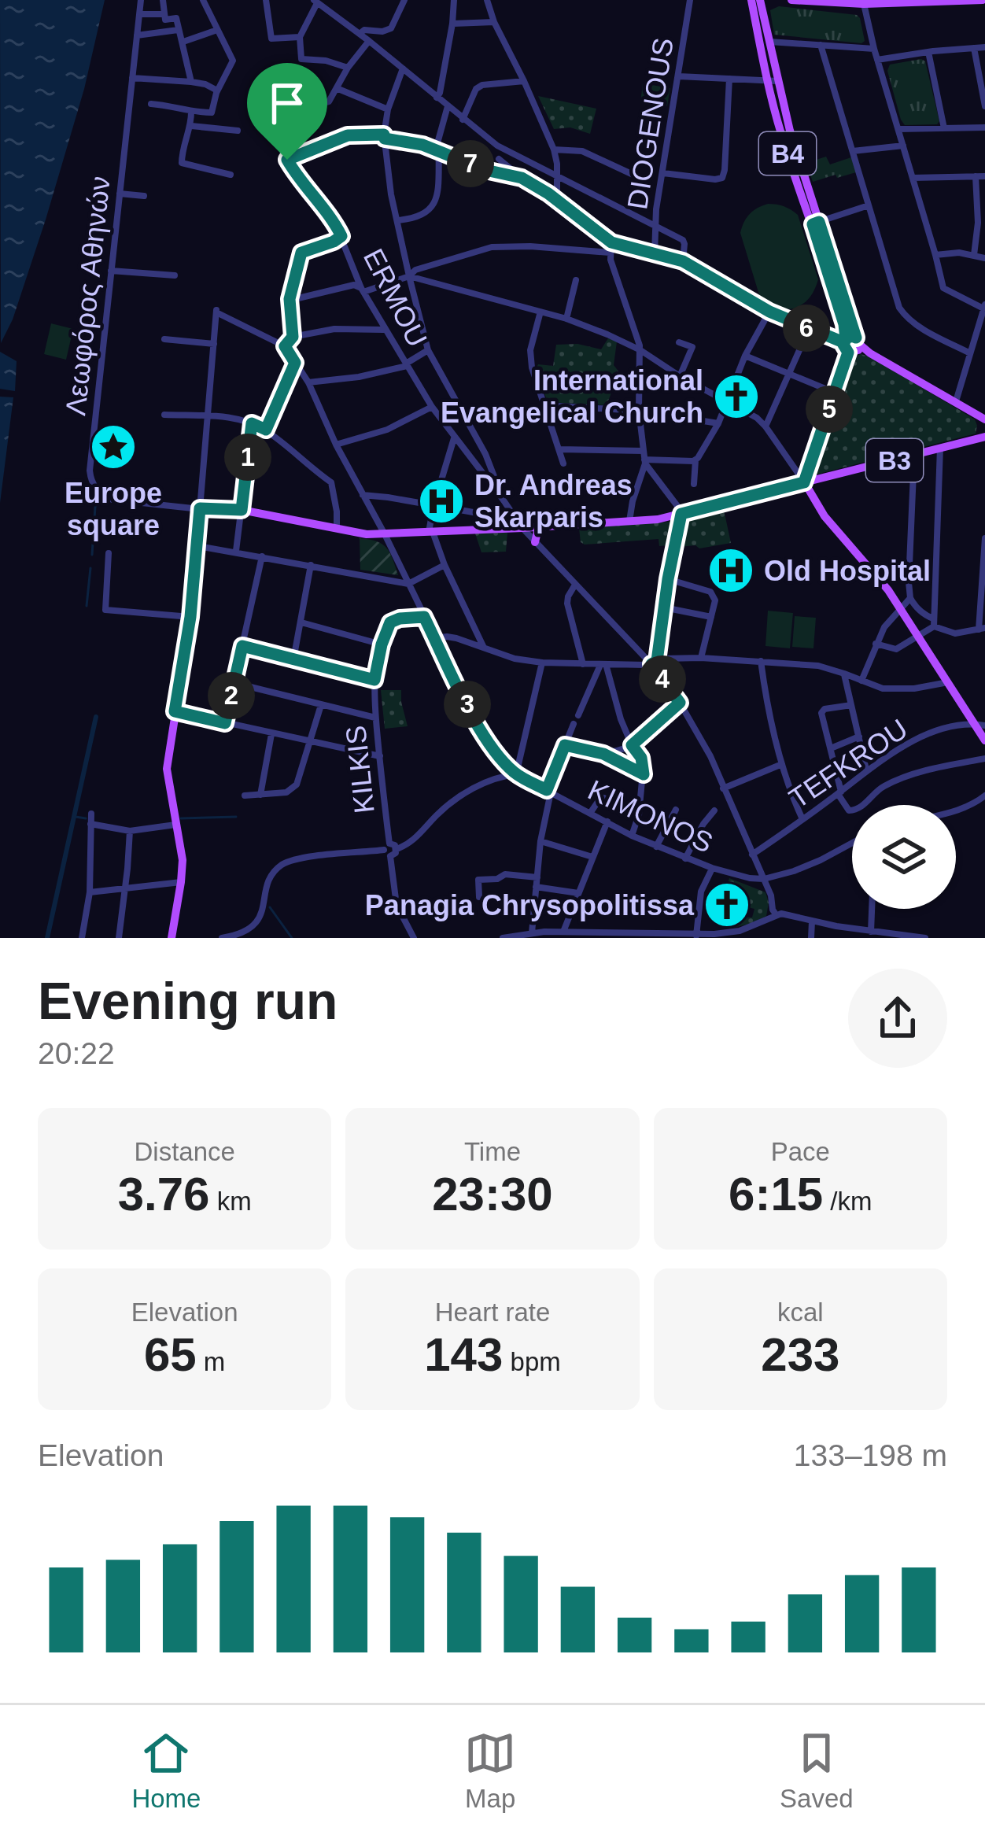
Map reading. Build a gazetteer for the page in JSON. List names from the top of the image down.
{
  "streets": {
    "main road": ["B4", "B3"],
    "street": [
      "DIOGENOUS",
      "Λεωφόρος Αθηνών",
      "ERMOU",
      "TEFKROU",
      "KILKIS",
      "KIMONOS"
    ]
  },
  "crossings": [
    ["Λεωφόρος Αθηνών", "B3"],
    ["ERMOU", "B3"],
    ["ERMOU", "TEFKROU"],
    ["ERMOU", "KIMONOS"],
    ["B3", "KIMONOS"],
    ["KILKIS", "KIMONOS"]
  ],
  "places": {
    "church": ["International Evangelical Church", "Panagia Chrysopolitissa"],
    "place": ["Europe square"],
    "hospital": ["Dr. Andreas Skarparis", "Old Hospital"]
  },
  "page": {
    "pins": [
      "7",
      "6",
      "5",
      "1",
      "4",
      "2",
      "3"
    ],
    "heading": ["Evening run", "20:22"],
    "stats": [
      ["Distance", "3.76 km"],
      ["Time", "23:30"],
      ["Pace", "6:15 /km"],
      ["Elevation", "65 m"],
      ["Heart rate", "143 bpm"],
      ["kcal", "233"]
    ],
    "chart": ["Elevation", "133–198 m"],
    "tabs": ["Home", "Map", "Saved"]
  }
}
